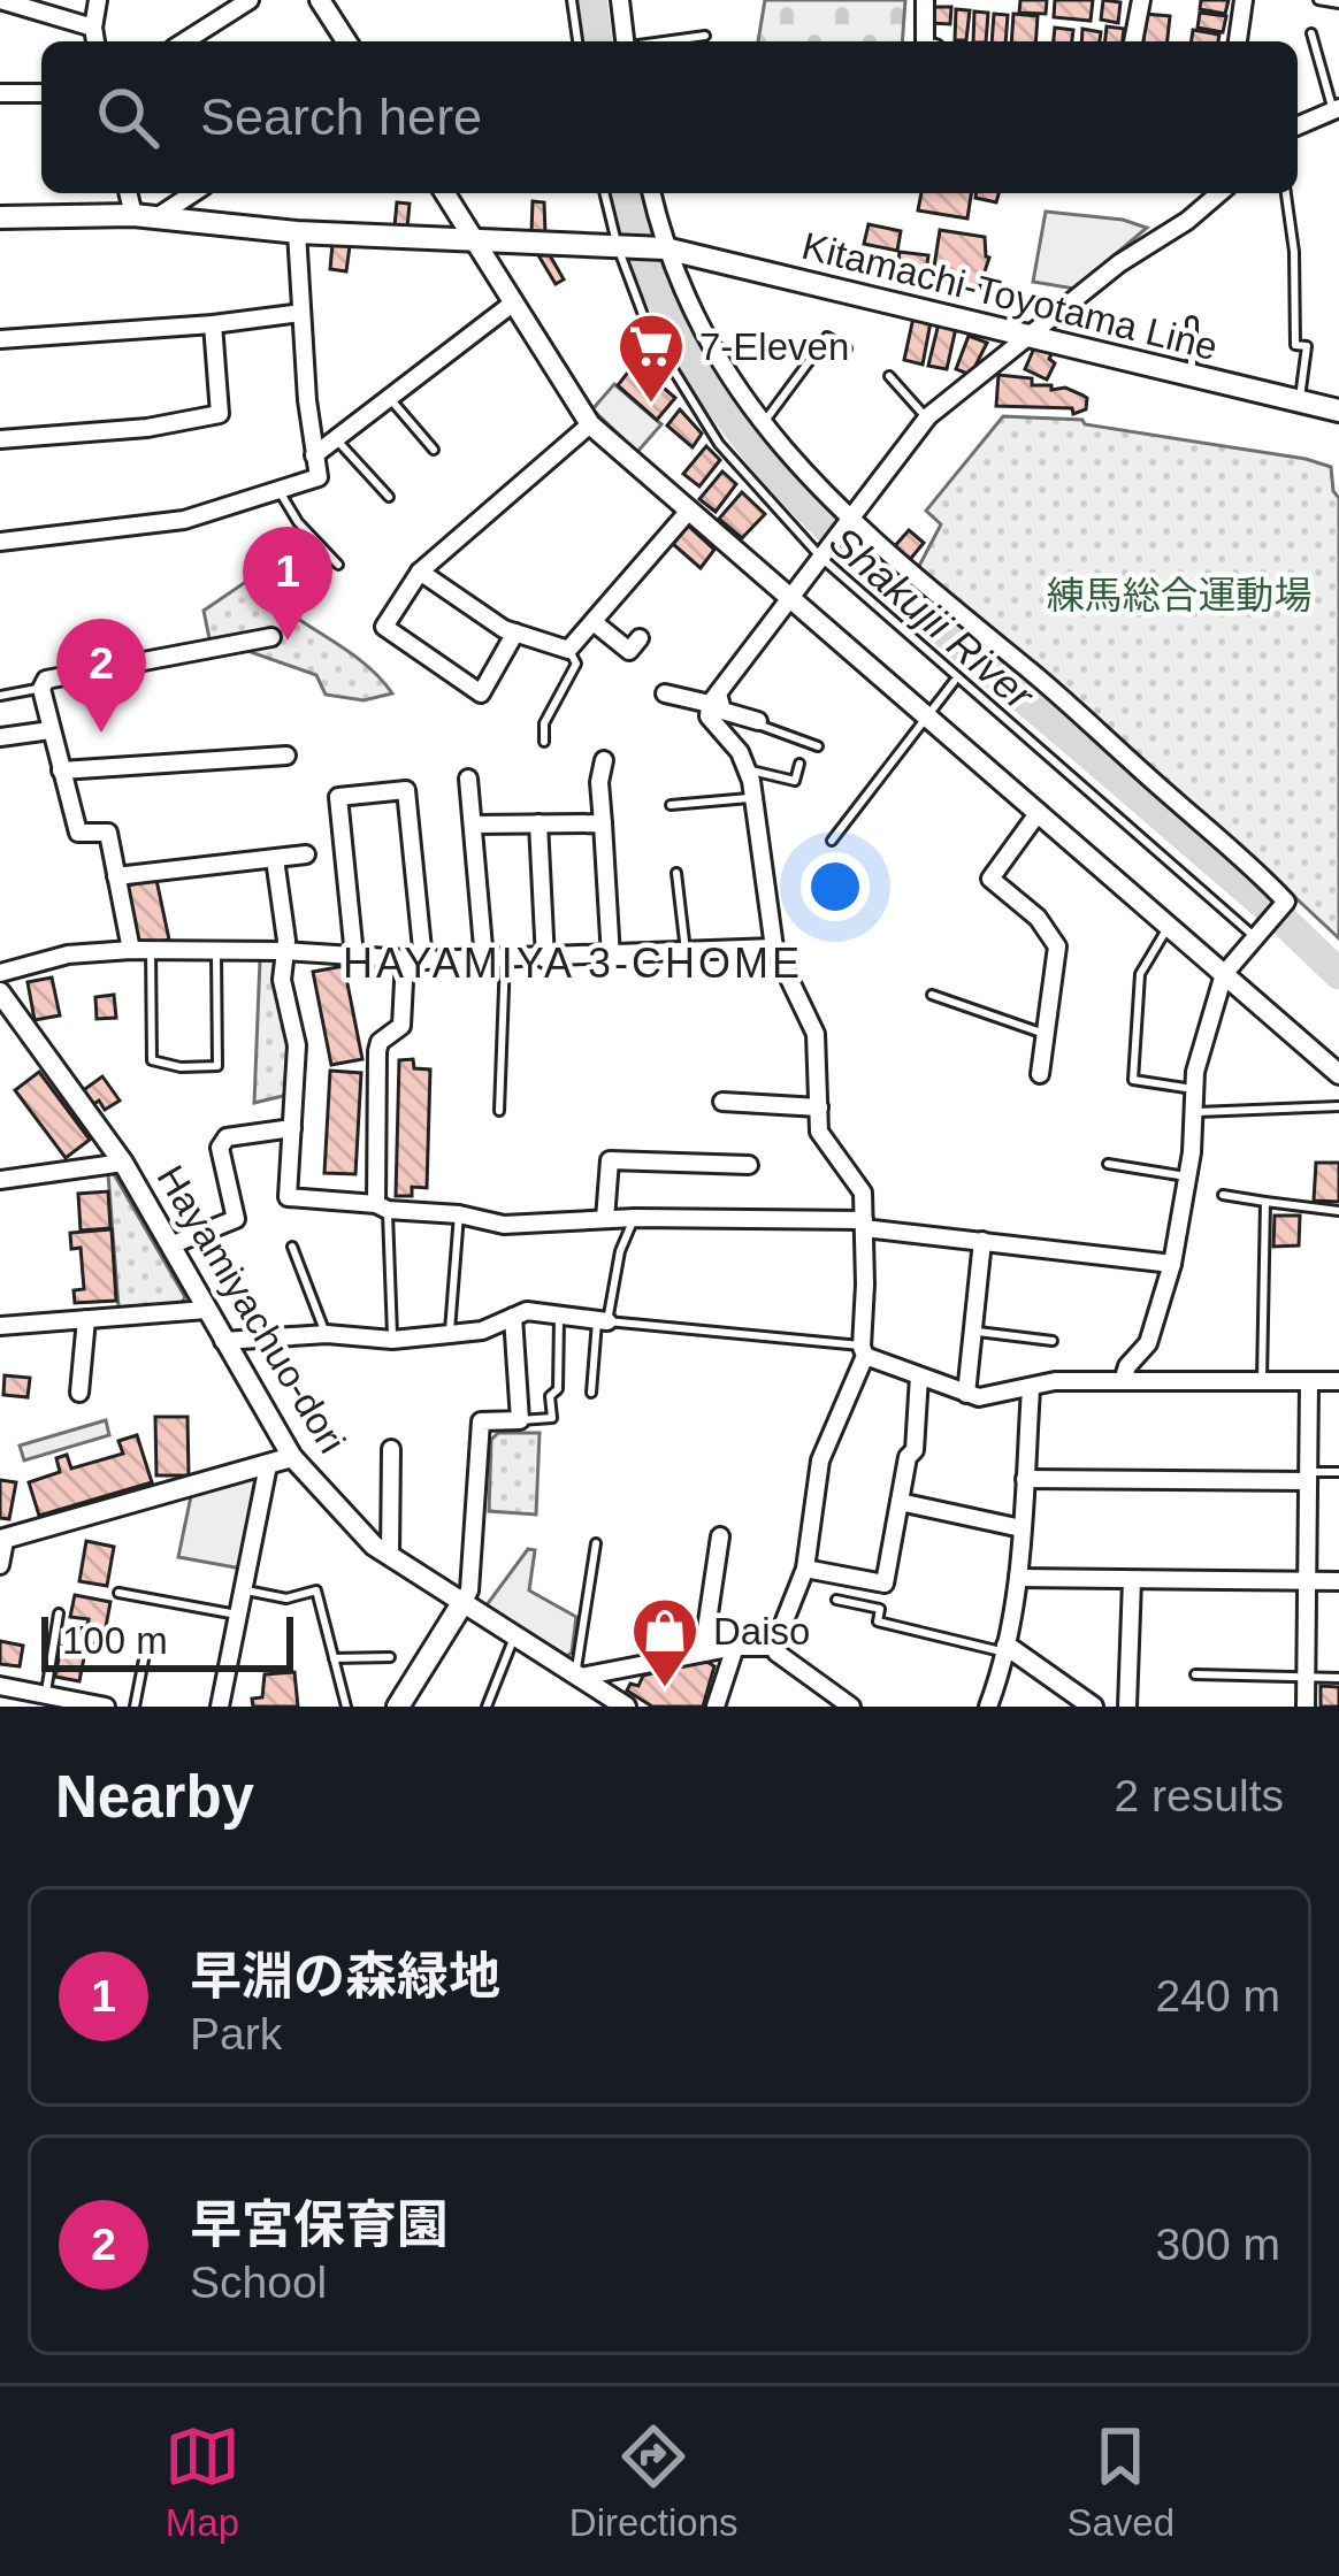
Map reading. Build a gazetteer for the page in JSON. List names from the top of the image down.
{
  "streets": {
    "main road": ["Kitamachi-Toyotama Line"],
    "street": ["Hayamiyachuo-dori"]
  },
  "districts": ["HAYAMIYA 3-CHOME"],
  "water": ["Shakujii River"],
  "parks": ["練馬総合運動場"],
  "places": {
    "supermarket": ["7-Eleven"],
    "shop": ["Daiso"]
  },
  "scale_bar": "100 m",
  "page": {
    "search": "Search here",
    "pins": ["1", "2"],
    "scale": "100 m",
    "heading": ["Nearby", "2 results"],
    "list": [
      {
        "mark": "1",
        "name": "早淵の森緑地",
        "note": "Park",
        "value": "240 m"
      },
      {
        "mark": "2",
        "name": "早宮保育園",
        "note": "School",
        "value": "300 m"
      }
    ],
    "nav": ["Map", "Directions", "Saved"]
  }
}
